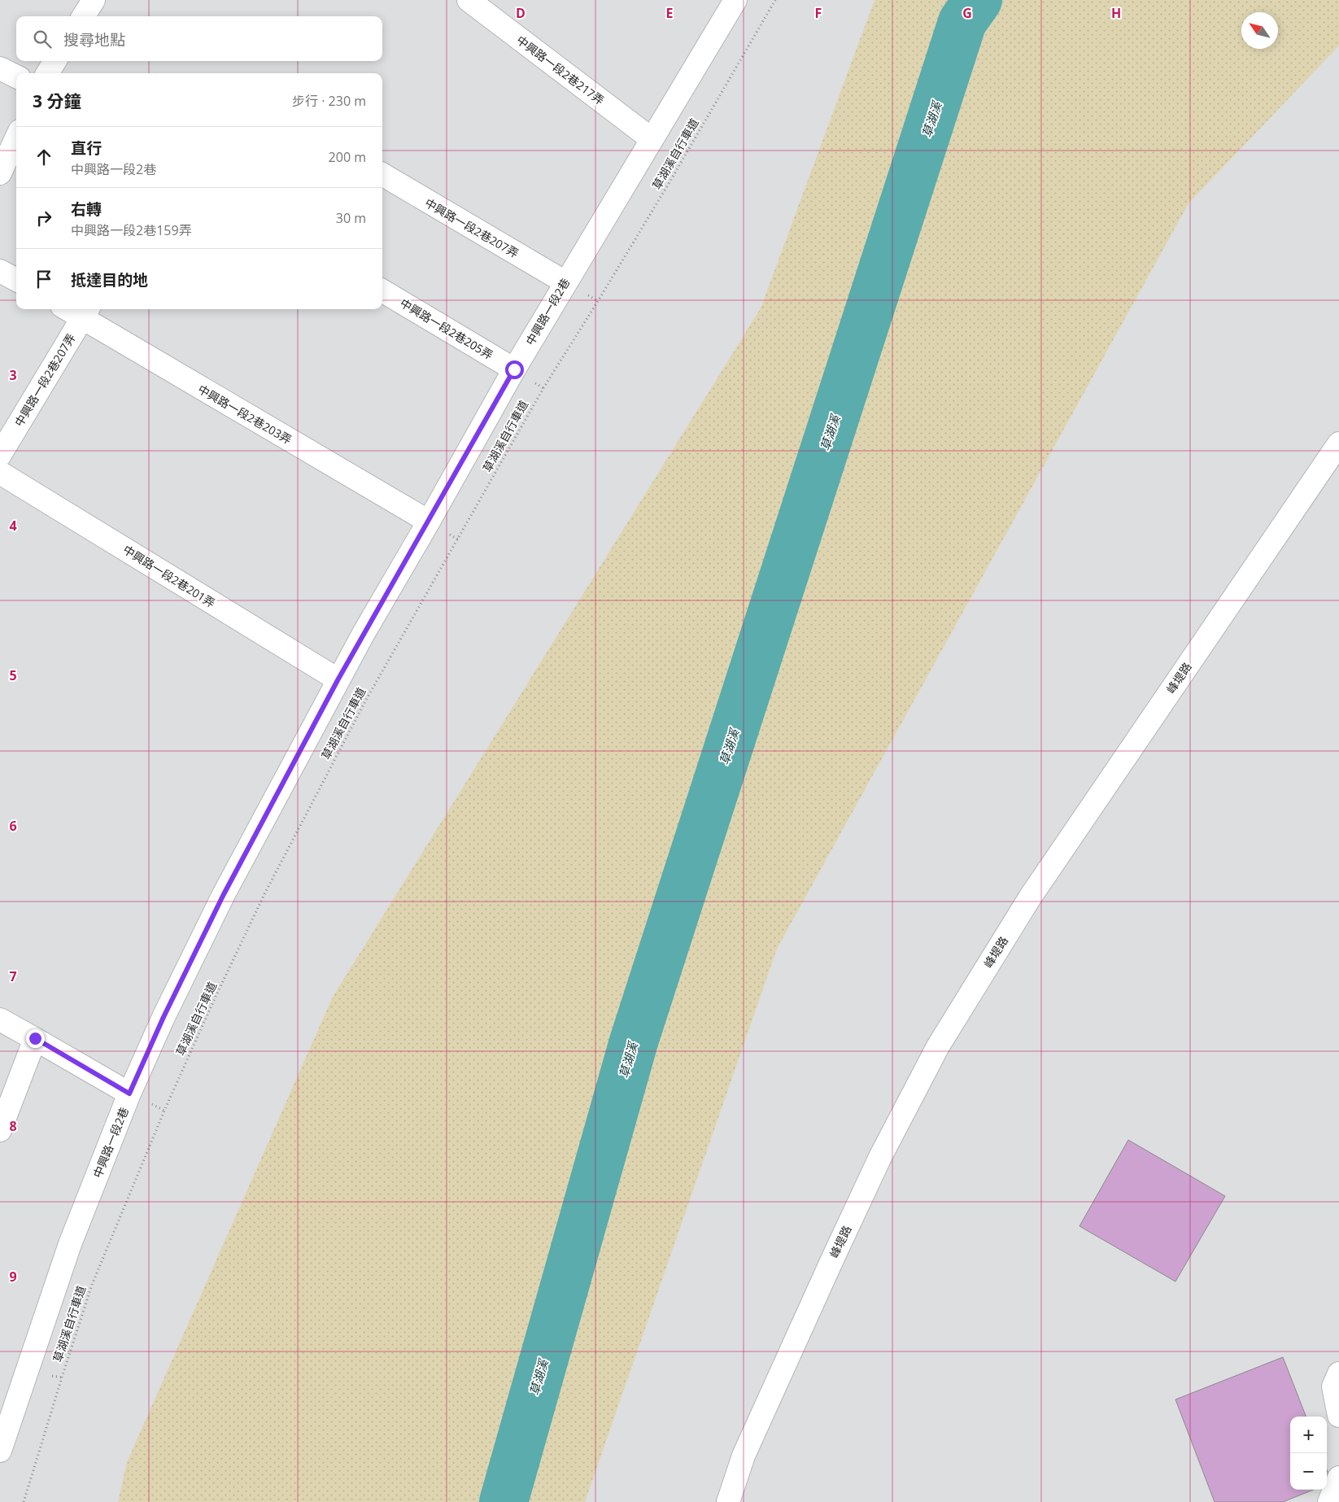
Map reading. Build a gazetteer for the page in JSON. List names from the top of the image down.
{
  "streets": {
    "street": [
      "中興路一段2巷217弄",
      "中興路一段2巷207弄",
      "中興路一段2巷",
      "中興路一段2巷205弄",
      "中興路一段2巷203弄",
      "中興路一段2巷201弄",
      "峰堤路"
    ],
    "path": ["草湖溪自行車道"]
  },
  "crossings": [
    ["中興路一段2巷217弄", "中興路一段2巷"],
    ["中興路一段2巷207弄", "中興路一段2巷"],
    ["中興路一段2巷207弄", "中興路一段2巷203弄"],
    ["中興路一段2巷", "中興路一段2巷205弄"],
    ["中興路一段2巷", "中興路一段2巷203弄"],
    ["中興路一段2巷", "中興路一段2巷201弄"]
  ],
  "water": ["草湖溪"],
  "north": "top left",
  "page": {
    "search": "搜尋地點",
    "heading": ["3 分鐘", "步行 · 230 m"],
    "list": [
      ["直行", "中興路一段2巷", "200 m"],
      ["右轉", "中興路一段2巷159弄", "30 m"],
      "抵達目的地"
    ],
    "map_buttons": ["+", "−"]
  },
  "grid": {
    "columns": [
      "D",
      "E",
      "F",
      "G",
      "H"
    ],
    "rows": [
      "3",
      "4",
      "5",
      "6",
      "7",
      "8",
      "9"
    ]
  }
}
